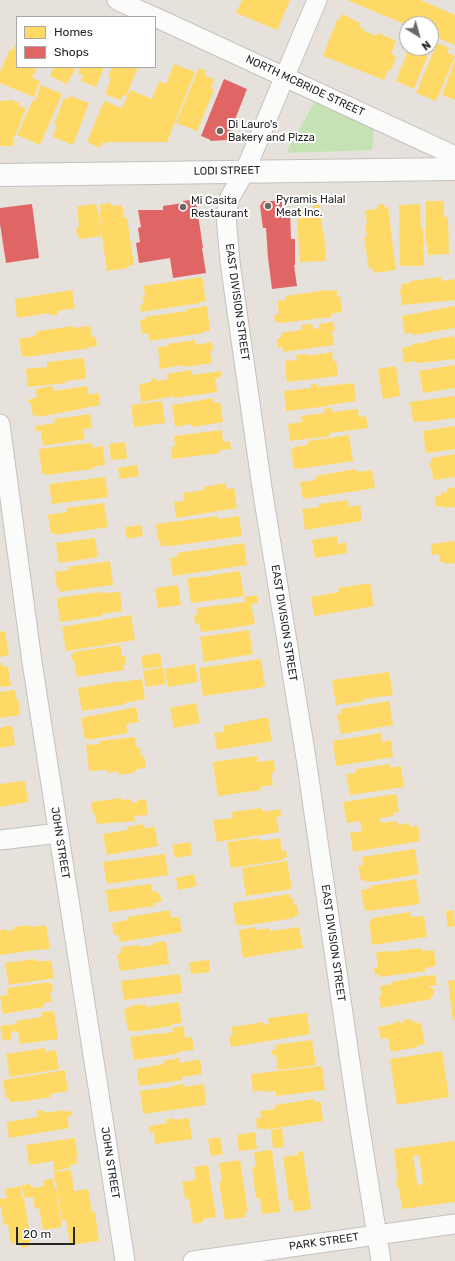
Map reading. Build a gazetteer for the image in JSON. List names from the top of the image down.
{
  "streets": {
    "street": [
      "NORTH MCBRIDE STREET",
      "LODI STREET",
      "EAST DIVISION STREET",
      "JOHN STREET",
      "PARK STREET"
    ]
  },
  "crossings": [
    ["NORTH MCBRIDE STREET", "EAST DIVISION STREET"],
    ["LODI STREET", "EAST DIVISION STREET"],
    ["EAST DIVISION STREET", "PARK STREET"]
  ],
  "places": ["Di Lauro's Bakery and Pizza", "Pyramis Halal Meat Inc.", "Mi Casita Restaurant"],
  "legend": ["Homes", "Shops"],
  "scale_bar": "20 m",
  "north": "bottom right"
}
